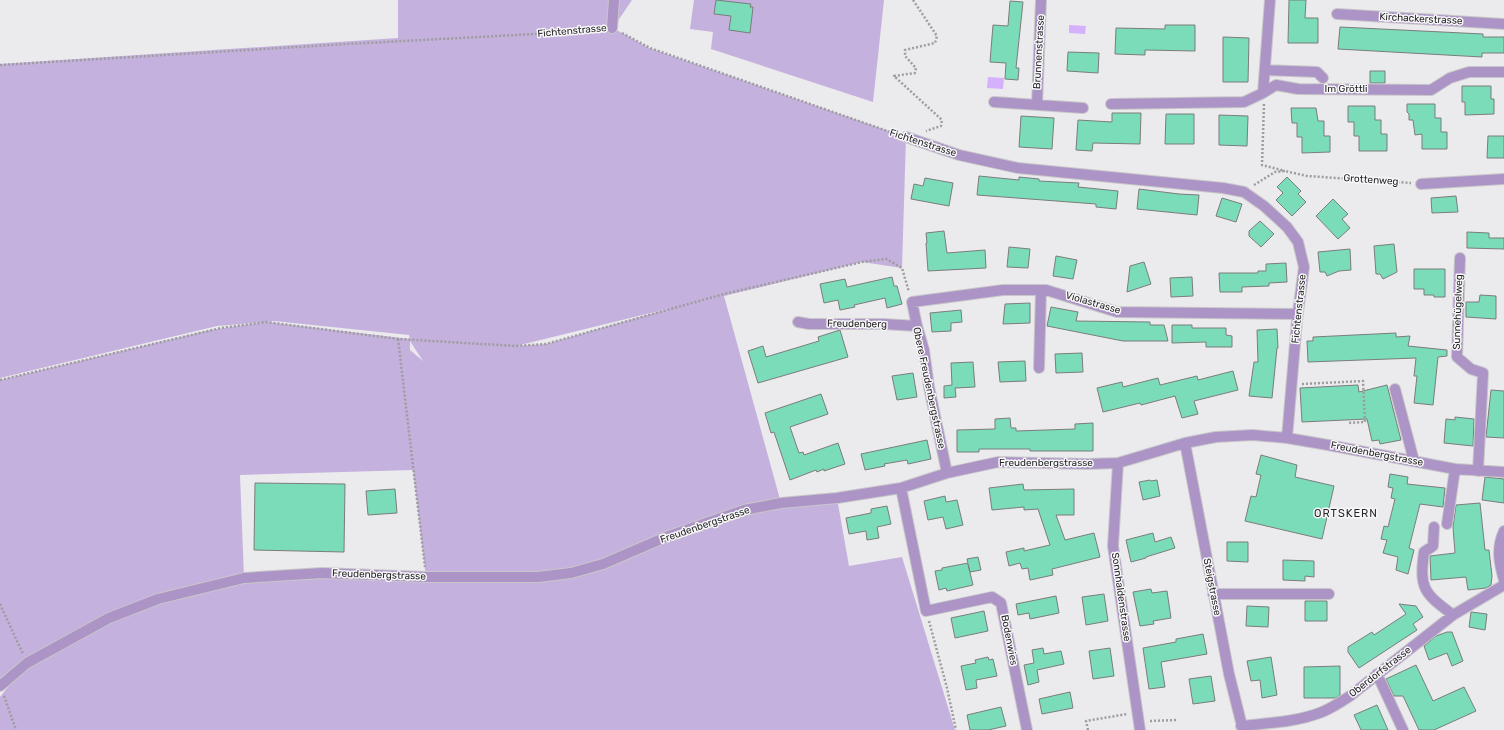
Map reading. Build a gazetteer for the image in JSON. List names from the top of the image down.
{
  "streets": {
    "street": [
      "Kirchackerstrasse",
      "Fichtenstrasse",
      "Brunnenstrasse",
      "Im Gröttli",
      "Violastrasse",
      "Sunnehügelweg",
      "Freudenberg",
      "Obere Freudenbergstrasse",
      "Freudenbergstrasse",
      "Steigstrasse",
      "Sonnhaldenstrasse",
      "Bodenwies",
      "Oberdorfstrasse"
    ],
    "path": ["Grottenweg"]
  },
  "crossings": [
    ["Fichtenstrasse", "Violastrasse"],
    ["Fichtenstrasse", "Freudenbergstrasse"],
    ["Violastrasse", "Obere Freudenbergstrasse"],
    ["Sunnehügelweg", "Freudenbergstrasse"],
    ["Freudenberg", "Obere Freudenbergstrasse"],
    ["Obere Freudenbergstrasse", "Freudenbergstrasse"],
    ["Freudenbergstrasse", "Steigstrasse"],
    ["Freudenbergstrasse", "Sonnhaldenstrasse"],
    ["Steigstrasse", "Oberdorfstrasse"]
  ],
  "districts": ["ORTSKERN"]
}
